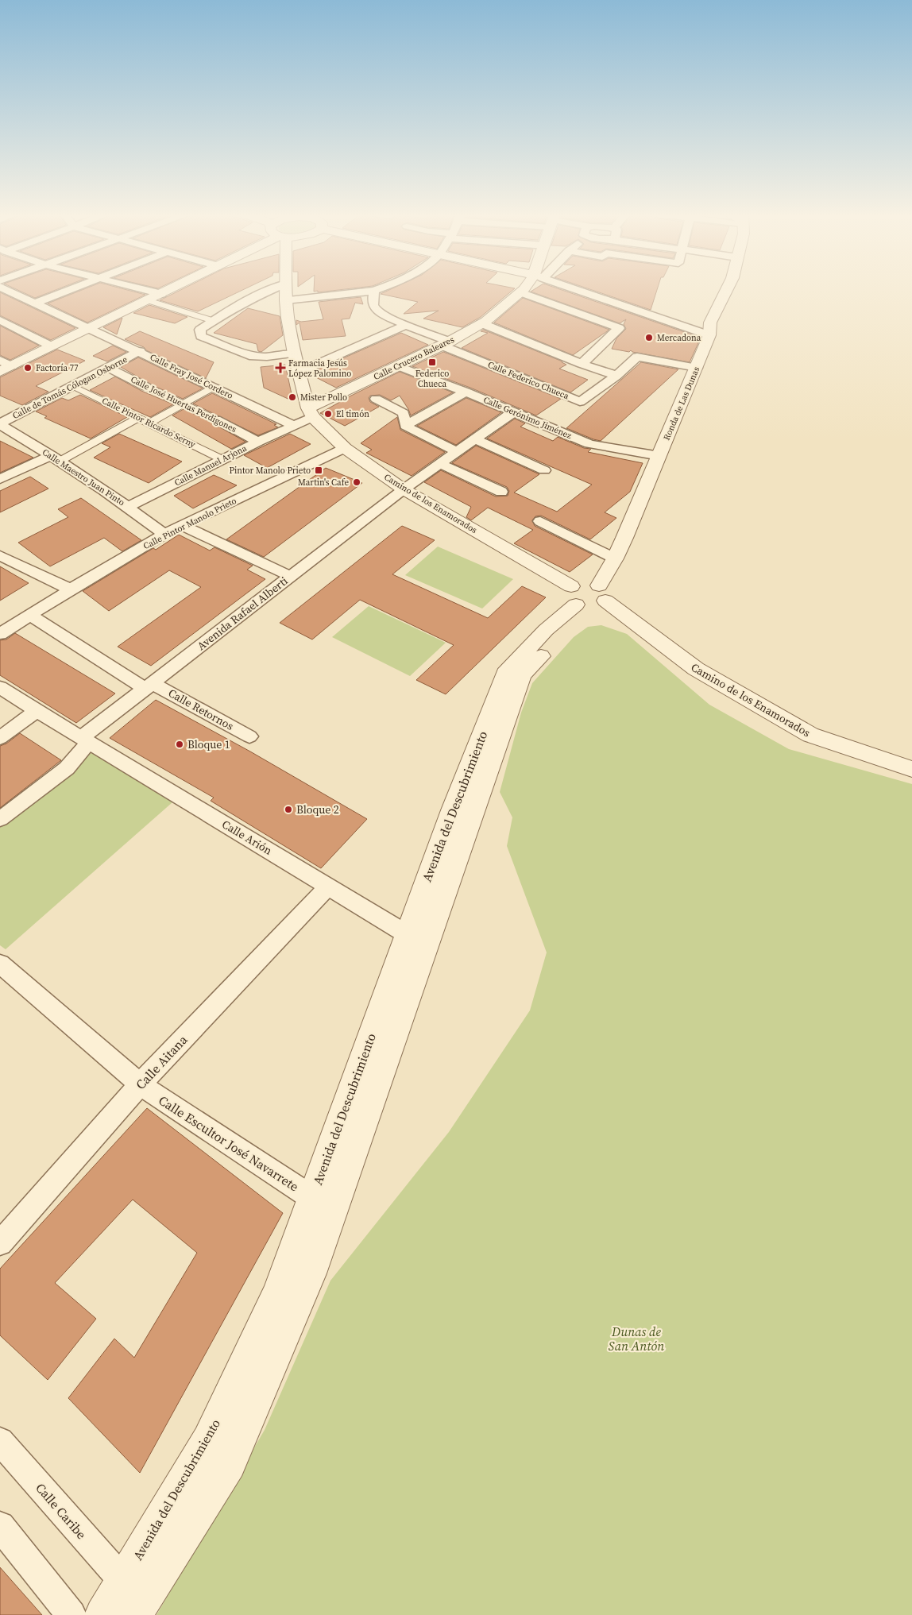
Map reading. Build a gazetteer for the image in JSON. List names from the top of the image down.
{
  "streets": {
    "street": [
      "Calle Crucero Baleares",
      "Calle Fray José Cordero",
      "Calle Federico Chueca",
      "Calle de Tomás Cólogan Osborne",
      "Ronda de Las Dunas",
      "Calle José Huertas Perdigones",
      "Calle Gerónimo Jiménez",
      "Calle Pintor Ricardo Serny",
      "Calle Manuel Arjona",
      "Calle Maestro Juan Pinto",
      "Camino de los Enamorados",
      "Calle Pintor Manolo Prieto",
      "Avenida Rafael Alberti",
      "Calle Retornos",
      "Avenida del Descubrimiento",
      "Calle Arión",
      "Calle Aitana",
      "Calle Escultor José Navarrete",
      "Calle Caribe"
    ]
  },
  "crossings": [
    ["Calle Crucero Baleares", "Calle Federico Chueca"],
    ["Calle Crucero Baleares", "Calle Gerónimo Jiménez"],
    ["Calle Crucero Baleares", "Calle Manuel Arjona"],
    ["Calle Crucero Baleares", "Camino de los Enamorados"],
    ["Calle Fray José Cordero", "Calle de Tomás Cólogan Osborne"],
    ["Calle Fray José Cordero", "Calle Manuel Arjona"],
    ["Calle Federico Chueca", "Ronda de Las Dunas"],
    ["Calle de Tomás Cólogan Osborne", "Calle José Huertas Perdigones"],
    ["Calle de Tomás Cólogan Osborne", "Calle Pintor Ricardo Serny"],
    ["Calle de Tomás Cólogan Osborne", "Calle Maestro Juan Pinto"],
    ["Ronda de Las Dunas", "Calle Gerónimo Jiménez"],
    ["Ronda de Las Dunas", "Camino de los Enamorados"],
    ["Ronda de Las Dunas", "Avenida del Descubrimiento"],
    ["Calle José Huertas Perdigones", "Calle Manuel Arjona"],
    ["Calle Gerónimo Jiménez", "Avenida Rafael Alberti"],
    ["Calle Pintor Ricardo Serny", "Calle Manuel Arjona"],
    ["Calle Manuel Arjona", "Calle Maestro Juan Pinto"],
    ["Calle Manuel Arjona", "Camino de los Enamorados"],
    ["Calle Maestro Juan Pinto", "Calle Pintor Manolo Prieto"],
    ["Camino de los Enamorados", "Calle Pintor Manolo Prieto"],
    ["Camino de los Enamorados", "Avenida Rafael Alberti"],
    ["Camino de los Enamorados", "Avenida del Descubrimiento"],
    ["Calle Pintor Manolo Prieto", "Calle Retornos"],
    ["Avenida Rafael Alberti", "Calle Retornos"],
    ["Avenida Rafael Alberti", "Calle Arión"],
    ["Avenida del Descubrimiento", "Calle Arión"],
    ["Avenida del Descubrimiento", "Calle Escultor José Navarrete"],
    ["Avenida del Descubrimiento", "Calle Caribe"],
    ["Calle Arión", "Calle Aitana"],
    ["Calle Aitana", "Calle Escultor José Navarrete"]
  ],
  "parks": ["Dunas de San Antón"],
  "places": {
    "other": [
      "Mercadona",
      "Factoría 77",
      "Mister Pollo",
      "El timón",
      "Martin's Cafe",
      "Bloque 1",
      "Bloque 2"
    ],
    "transit": ["Federico Chueca", "Pintor Manolo Prieto"],
    "health": ["Farmacia Jesús López Palomino"]
  }
}
